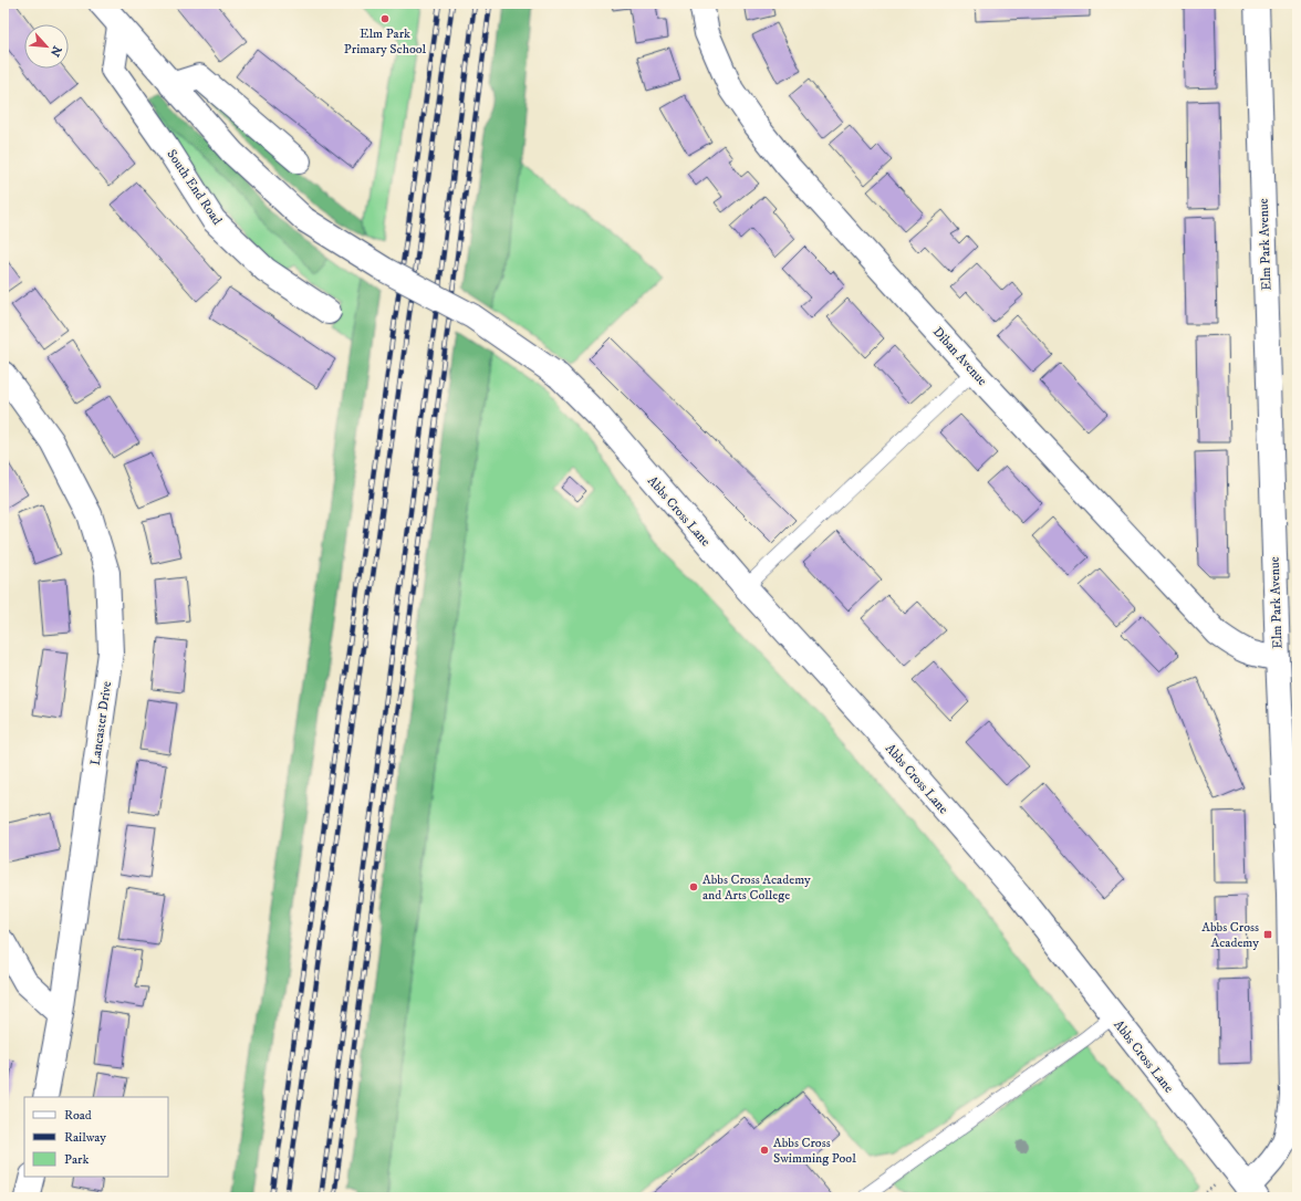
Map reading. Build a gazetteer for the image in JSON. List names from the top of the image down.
{
  "streets": {
    "street": [
      "South End Road",
      "Elm Park Avenue",
      "Diban Avenue",
      "Abbs Cross Lane",
      "Lancaster Drive"
    ]
  },
  "crossings": [
    ["Elm Park Avenue", "Diban Avenue"],
    ["Elm Park Avenue", "Abbs Cross Lane"]
  ],
  "places": {
    "other": ["Elm Park Primary School", "Abbs Cross Academy and Arts College", "Abbs Cross Swimming Pool"],
    "transit": ["Abbs Cross Academy"]
  },
  "legend": ["Road", "Railway", "Park"],
  "north": "bottom right"
}
